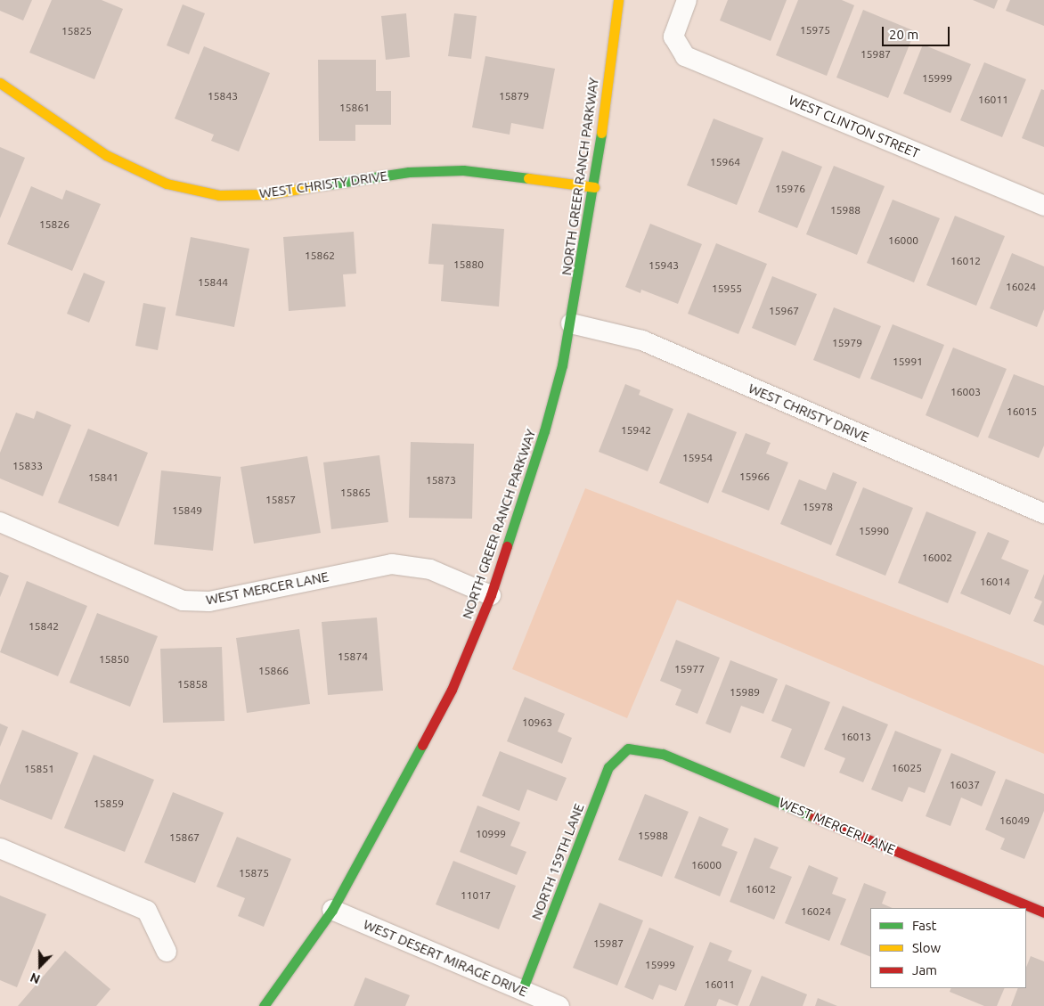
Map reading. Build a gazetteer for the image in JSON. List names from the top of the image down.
{
  "streets": {
    "street": [
      "WEST CLINTON STREET",
      "NORTH GREER RANCH PARKWAY",
      "WEST CHRISTY DRIVE",
      "WEST MERCER LANE",
      "NORTH 159TH LANE",
      "WEST DESERT MIRAGE DRIVE"
    ]
  },
  "crossings": [
    ["NORTH GREER RANCH PARKWAY", "WEST CHRISTY DRIVE"],
    ["NORTH GREER RANCH PARKWAY", "WEST MERCER LANE"],
    ["NORTH GREER RANCH PARKWAY", "WEST DESERT MIRAGE DRIVE"],
    ["WEST MERCER LANE", "NORTH 159TH LANE"],
    ["NORTH 159TH LANE", "WEST DESERT MIRAGE DRIVE"]
  ],
  "house_numbers": [
    "15975",
    "15825",
    "15987",
    "15999",
    "15843",
    "15879",
    "16011",
    "15861",
    "15964",
    "15976",
    "15988",
    "15826",
    "16000",
    "15862",
    "16012",
    "15880",
    "15943",
    "15844",
    "16024",
    "15955",
    "15967",
    "15979",
    "15991",
    "16003",
    "16015",
    "15942",
    "15954",
    "15833",
    "15966",
    "15841",
    "15873",
    "15865",
    "15857",
    "15978",
    "15849",
    "15990",
    "16002",
    "16014",
    "15842",
    "15874",
    "15850",
    "15977",
    "15866",
    "15858",
    "15989",
    "10963",
    "16013",
    "16025",
    "15851",
    "16037",
    "15859",
    "16049",
    "10999",
    "15988",
    "15867",
    "16000",
    "15875",
    "16012",
    "11017",
    "16024",
    "15987",
    "15999",
    "16011"
  ],
  "legend": ["Fast", "Slow", "Jam"],
  "scale_bar": "20 m",
  "north": "bottom"
}
